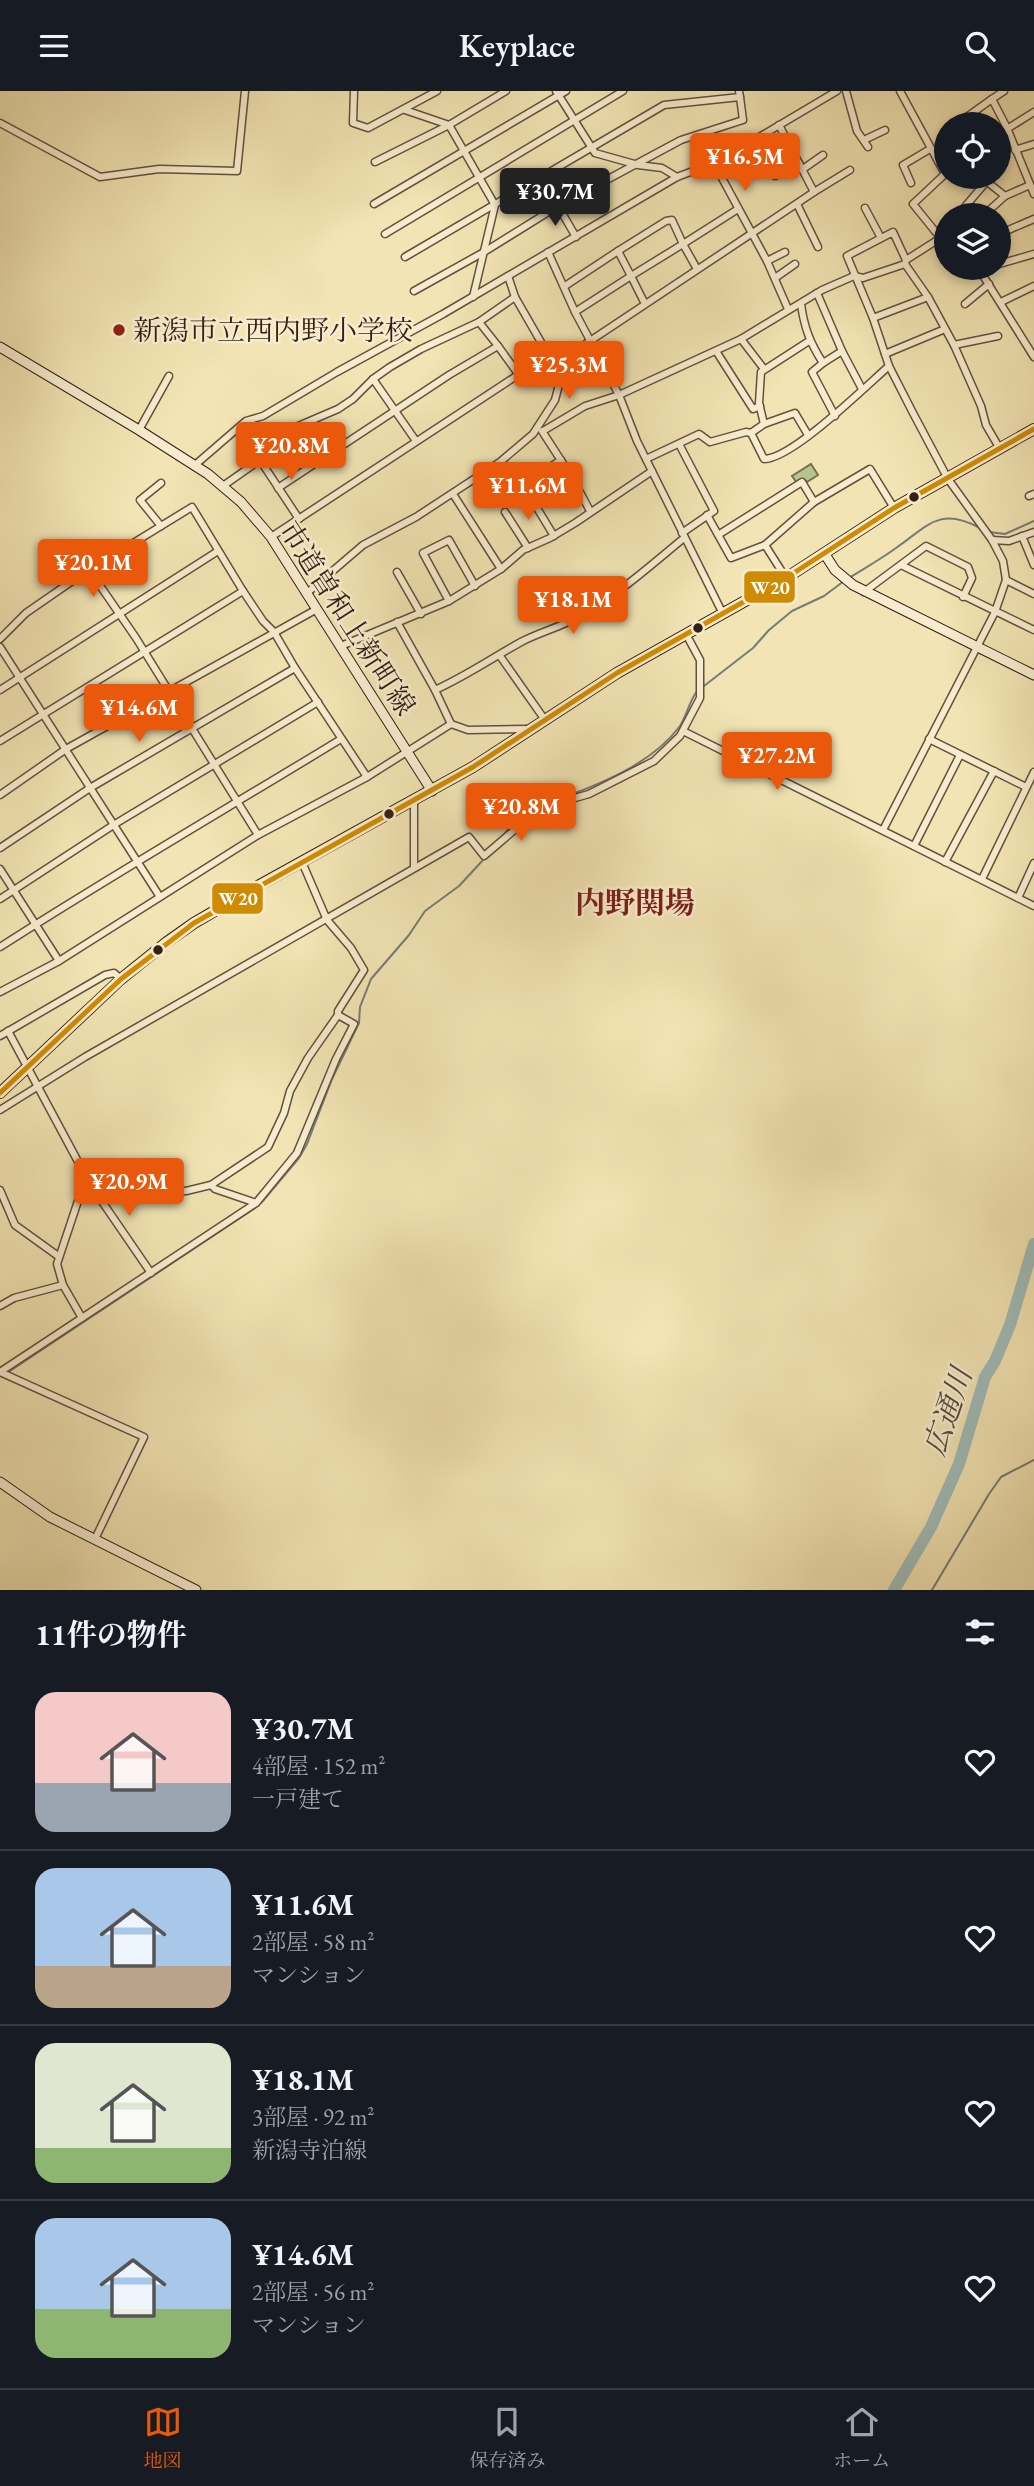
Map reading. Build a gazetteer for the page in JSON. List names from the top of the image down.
{
  "streets": {
    "street": ["市道曽和上新町線"]
  },
  "districts": ["内野関場"],
  "water": ["広通川"],
  "places": ["新潟市立西内野小学校"],
  "lines": ["transit line W20"],
  "page": {
    "header": "Keyplace",
    "price": [
      "¥16.5M",
      "¥30.7M",
      "¥25.3M",
      "¥20.8M",
      "¥11.6M",
      "¥20.1M",
      "¥18.1M",
      "¥14.6M",
      "¥27.2M",
      "¥20.8M",
      "¥20.9M"
    ],
    "heading": "11件の物件",
    "list": [
      {
        "name": "¥30.7M",
        "note": "4部屋 · 152 m² · 一戸建て"
      },
      {
        "name": "¥11.6M",
        "note": "2部屋 · 58 m² · マンション"
      },
      {
        "name": "¥18.1M",
        "note": "3部屋 · 92 m² · 新潟寺泊線"
      },
      {
        "name": "¥14.6M",
        "note": "2部屋 · 56 m² · マンション"
      }
    ],
    "tabs": ["地図", "保存済み", "ホーム"]
  }
}
